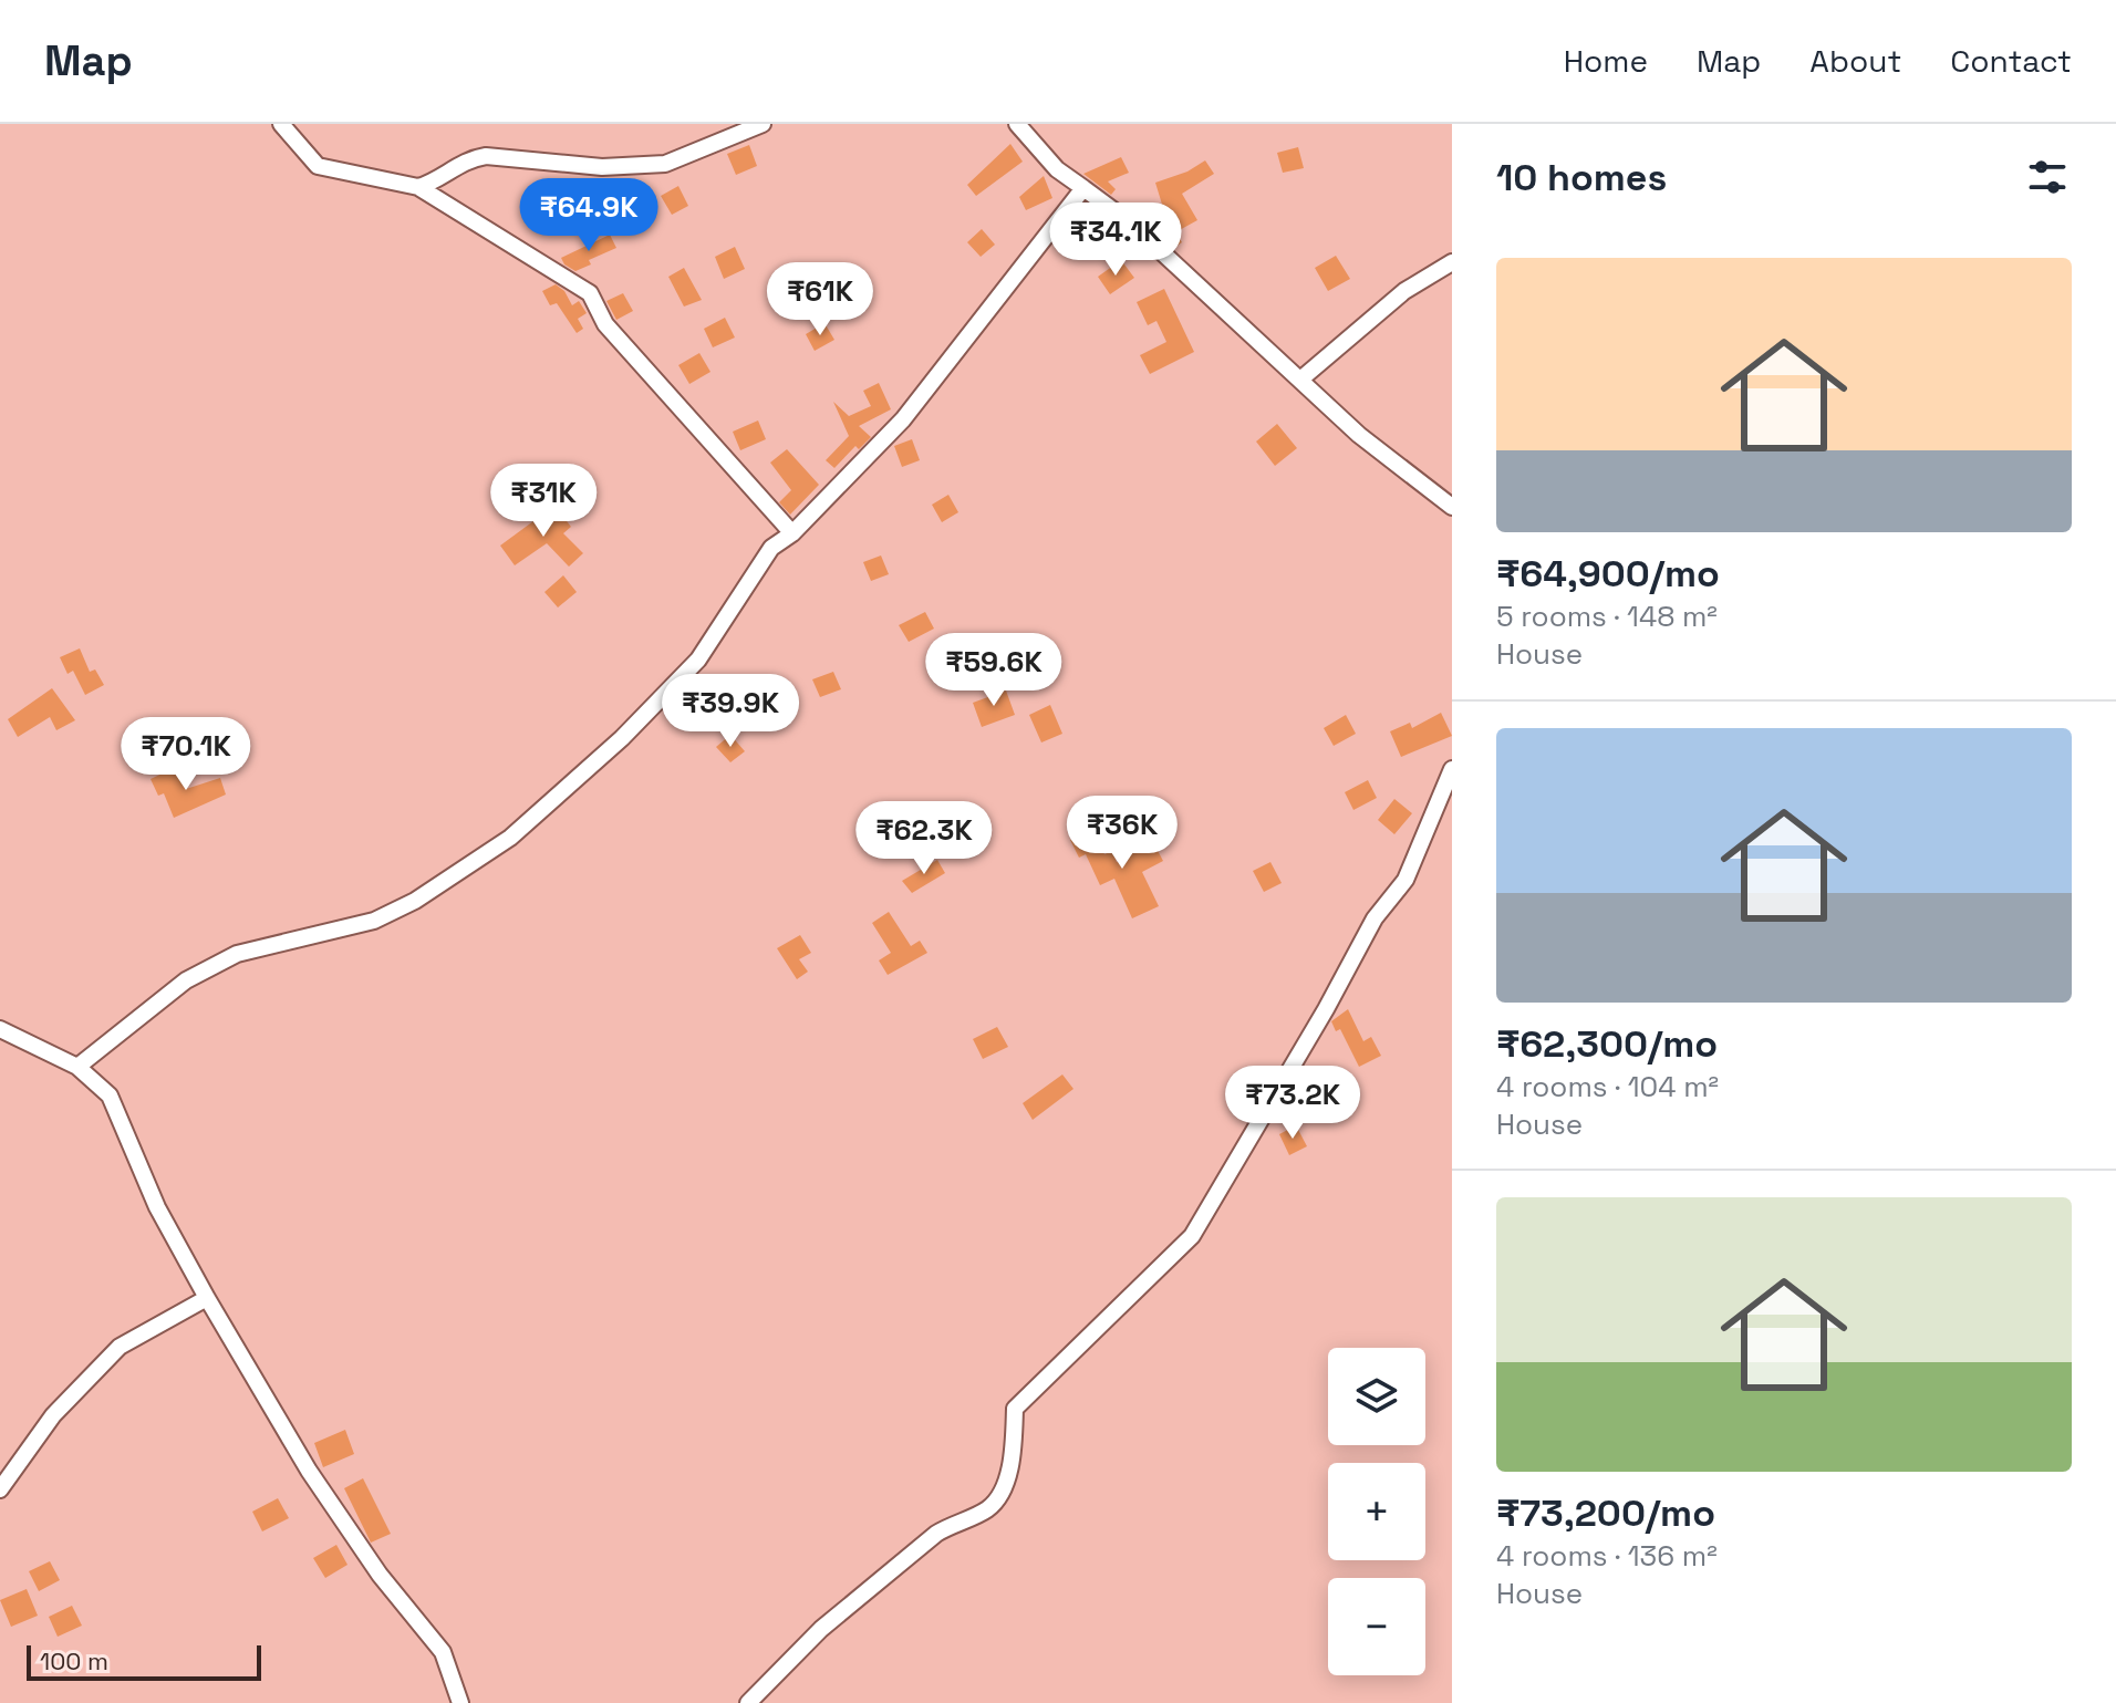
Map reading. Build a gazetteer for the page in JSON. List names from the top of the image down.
{
  "scale_bar": "100 m",
  "page": {
    "header": "Map",
    "nav": [
      "Home",
      "Map",
      "About",
      "Contact"
    ],
    "heading": "10 homes",
    "price": [
      "₹64.9K",
      "₹34.1K",
      "₹61K",
      "₹31K",
      "₹59.6K",
      "₹39.9K",
      "₹70.1K",
      "₹36K",
      "₹62.3K",
      "₹73.2K"
    ],
    "list": [
      {
        "name": "₹64,900/mo",
        "note": "5 rooms · 148 m² · House"
      },
      {
        "name": "₹62,300/mo",
        "note": "4 rooms · 104 m² · House"
      },
      {
        "name": "₹73,200/mo",
        "note": "4 rooms · 136 m² · House"
      }
    ],
    "map_buttons": ["+", "−"],
    "scale": "100 m"
  }
}
